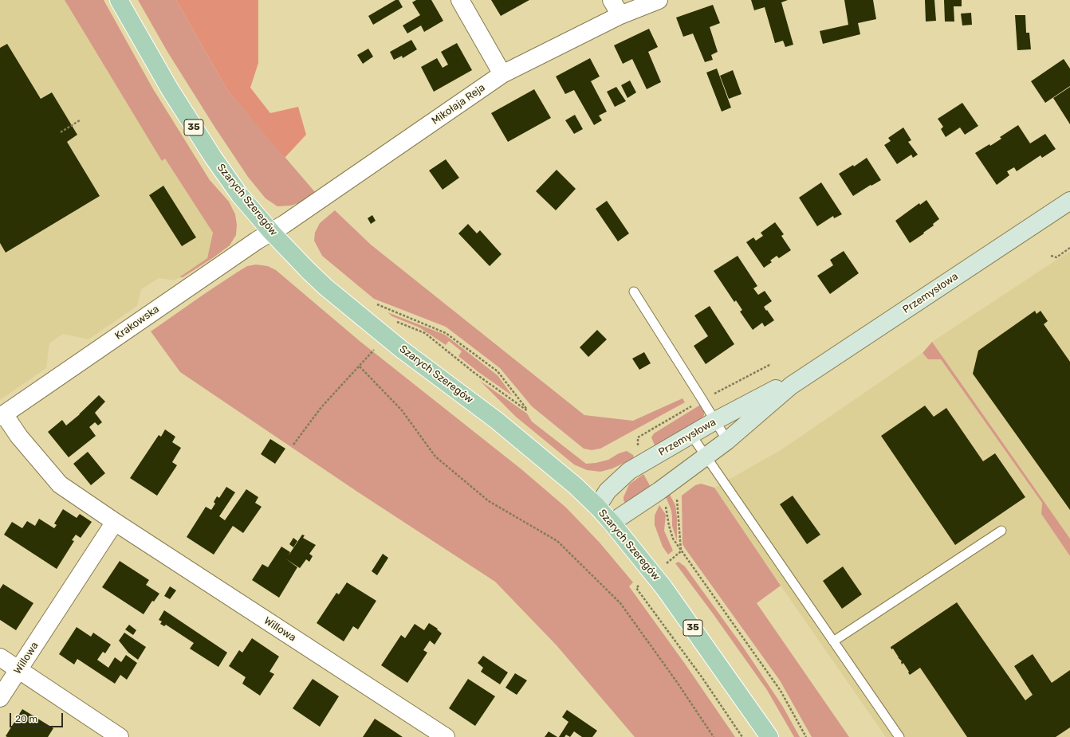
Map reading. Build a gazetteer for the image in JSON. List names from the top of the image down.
{
  "streets": {
    "main road": ["35", "Szarych Szeregów", "Przemysłowa"],
    "street": ["Mikołaja Reja", "Krakowska", "Willowa"]
  },
  "crossings": [
    ["Mikołaja Reja", "Szarych Szeregów"],
    ["Mikołaja Reja", "Krakowska"],
    ["Szarych Szeregów", "Przemysłowa"],
    ["Szarych Szeregów", "Krakowska"],
    ["Krakowska", "Willowa"]
  ],
  "scale_bar": "20 m"
}
